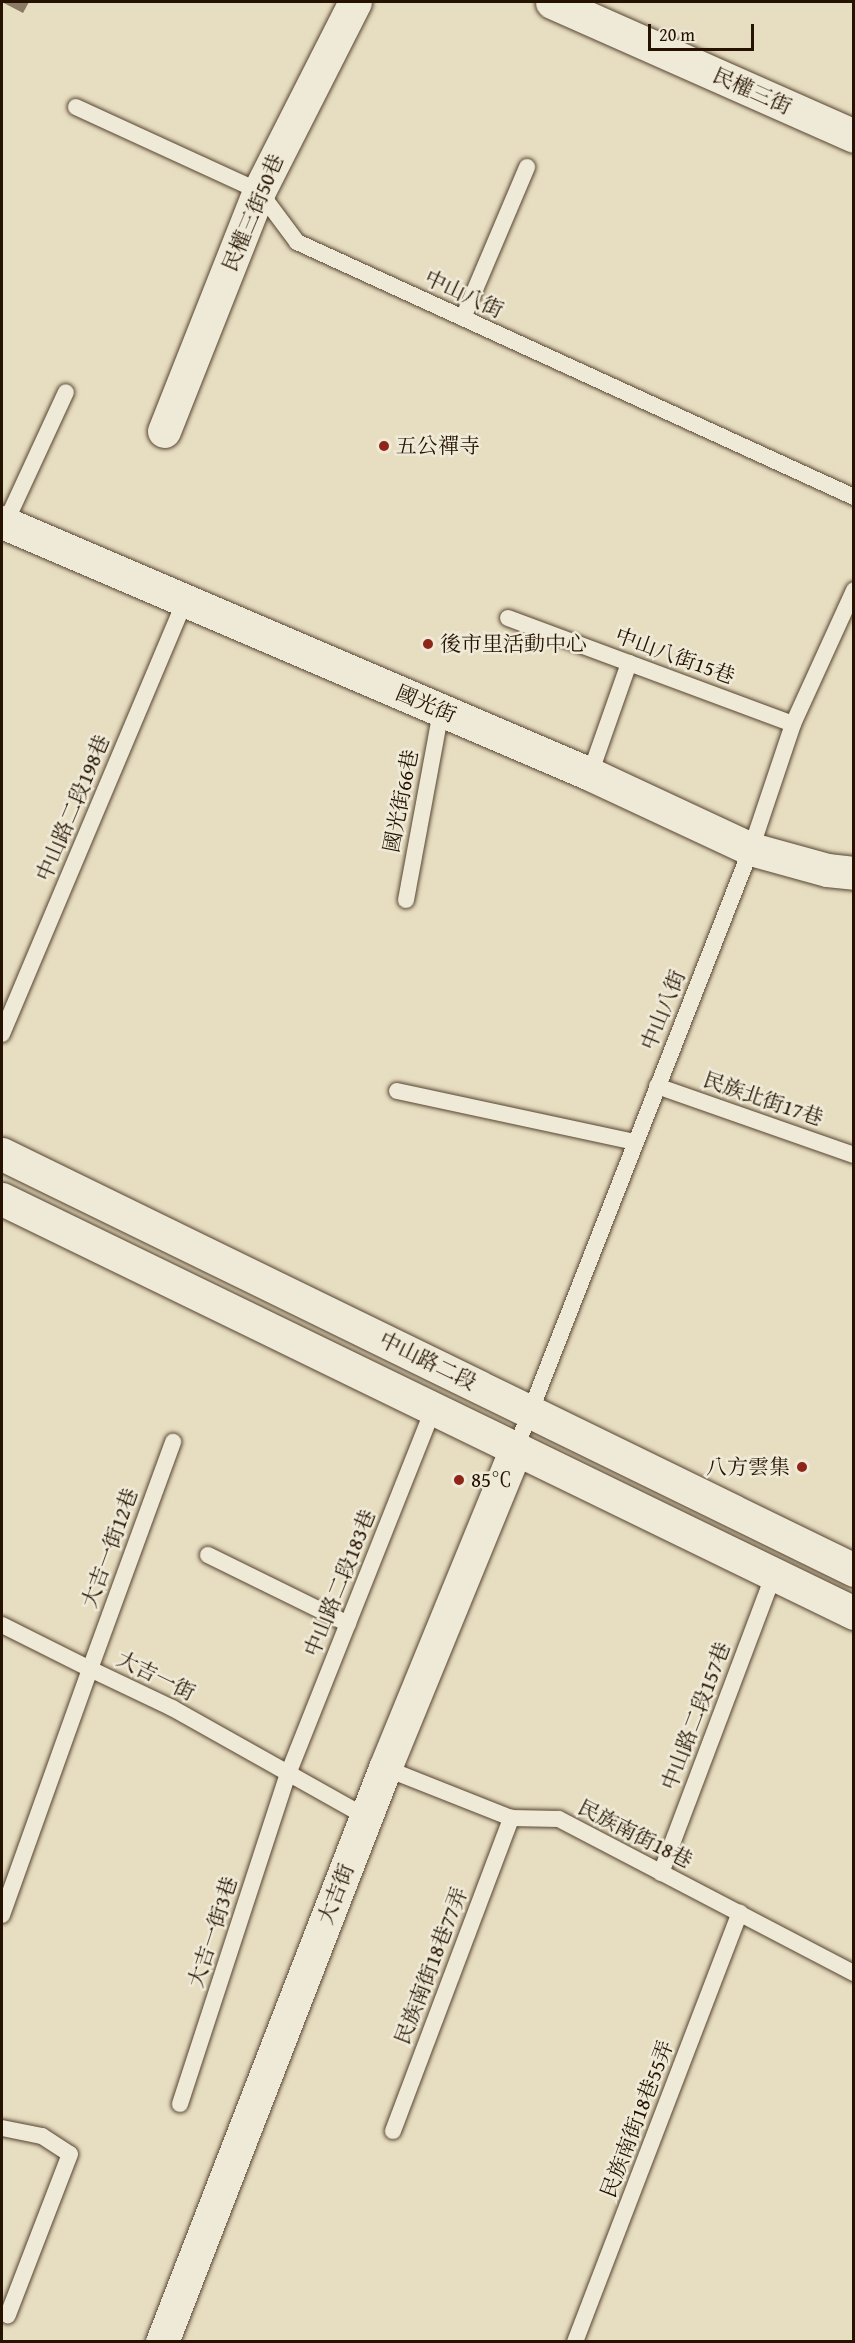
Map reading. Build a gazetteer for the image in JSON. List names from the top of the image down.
{
  "streets": {
    "street": [
      "民權三街",
      "民權三街50巷",
      "國光街",
      "中山路二段",
      "大吉街"
    ],
    "lane": [
      "中山八街",
      "中山八街15巷",
      "國光街66巷",
      "中山路二段198巷",
      "民族北街17巷",
      "大吉一街12巷",
      "中山路二段183巷",
      "大吉一街",
      "中山路二段157巷",
      "民族南街18巷",
      "大吉一街3巷",
      "民族南街18巷77弄",
      "民族南街18巷55弄"
    ]
  },
  "crossings": [
    ["民權三街50巷", "中山八街"],
    ["中山八街", "中山八街15巷"],
    ["中山八街", "國光街"],
    ["中山八街", "民族北街17巷"],
    ["中山八街", "中山路二段"],
    ["中山八街", "大吉街"],
    ["國光街", "國光街66巷"],
    ["國光街", "中山路二段198巷"],
    ["中山路二段", "中山路二段183巷"],
    ["中山路二段", "中山路二段157巷"],
    ["中山路二段", "大吉街"],
    ["大吉一街12巷", "大吉一街"],
    ["中山路二段183巷", "大吉一街"],
    ["中山路二段183巷", "大吉一街3巷"],
    ["大吉一街", "大吉街"],
    ["大吉一街", "大吉一街3巷"],
    ["中山路二段157巷", "民族南街18巷"],
    ["民族南街18巷", "大吉街"],
    ["民族南街18巷", "民族南街18巷77弄"],
    ["民族南街18巷", "民族南街18巷55弄"]
  ],
  "places": [
    "五公禪寺",
    "後市里活動中心",
    "八方雲集",
    "85℃"
  ],
  "scale_bar": "20 m"
}
